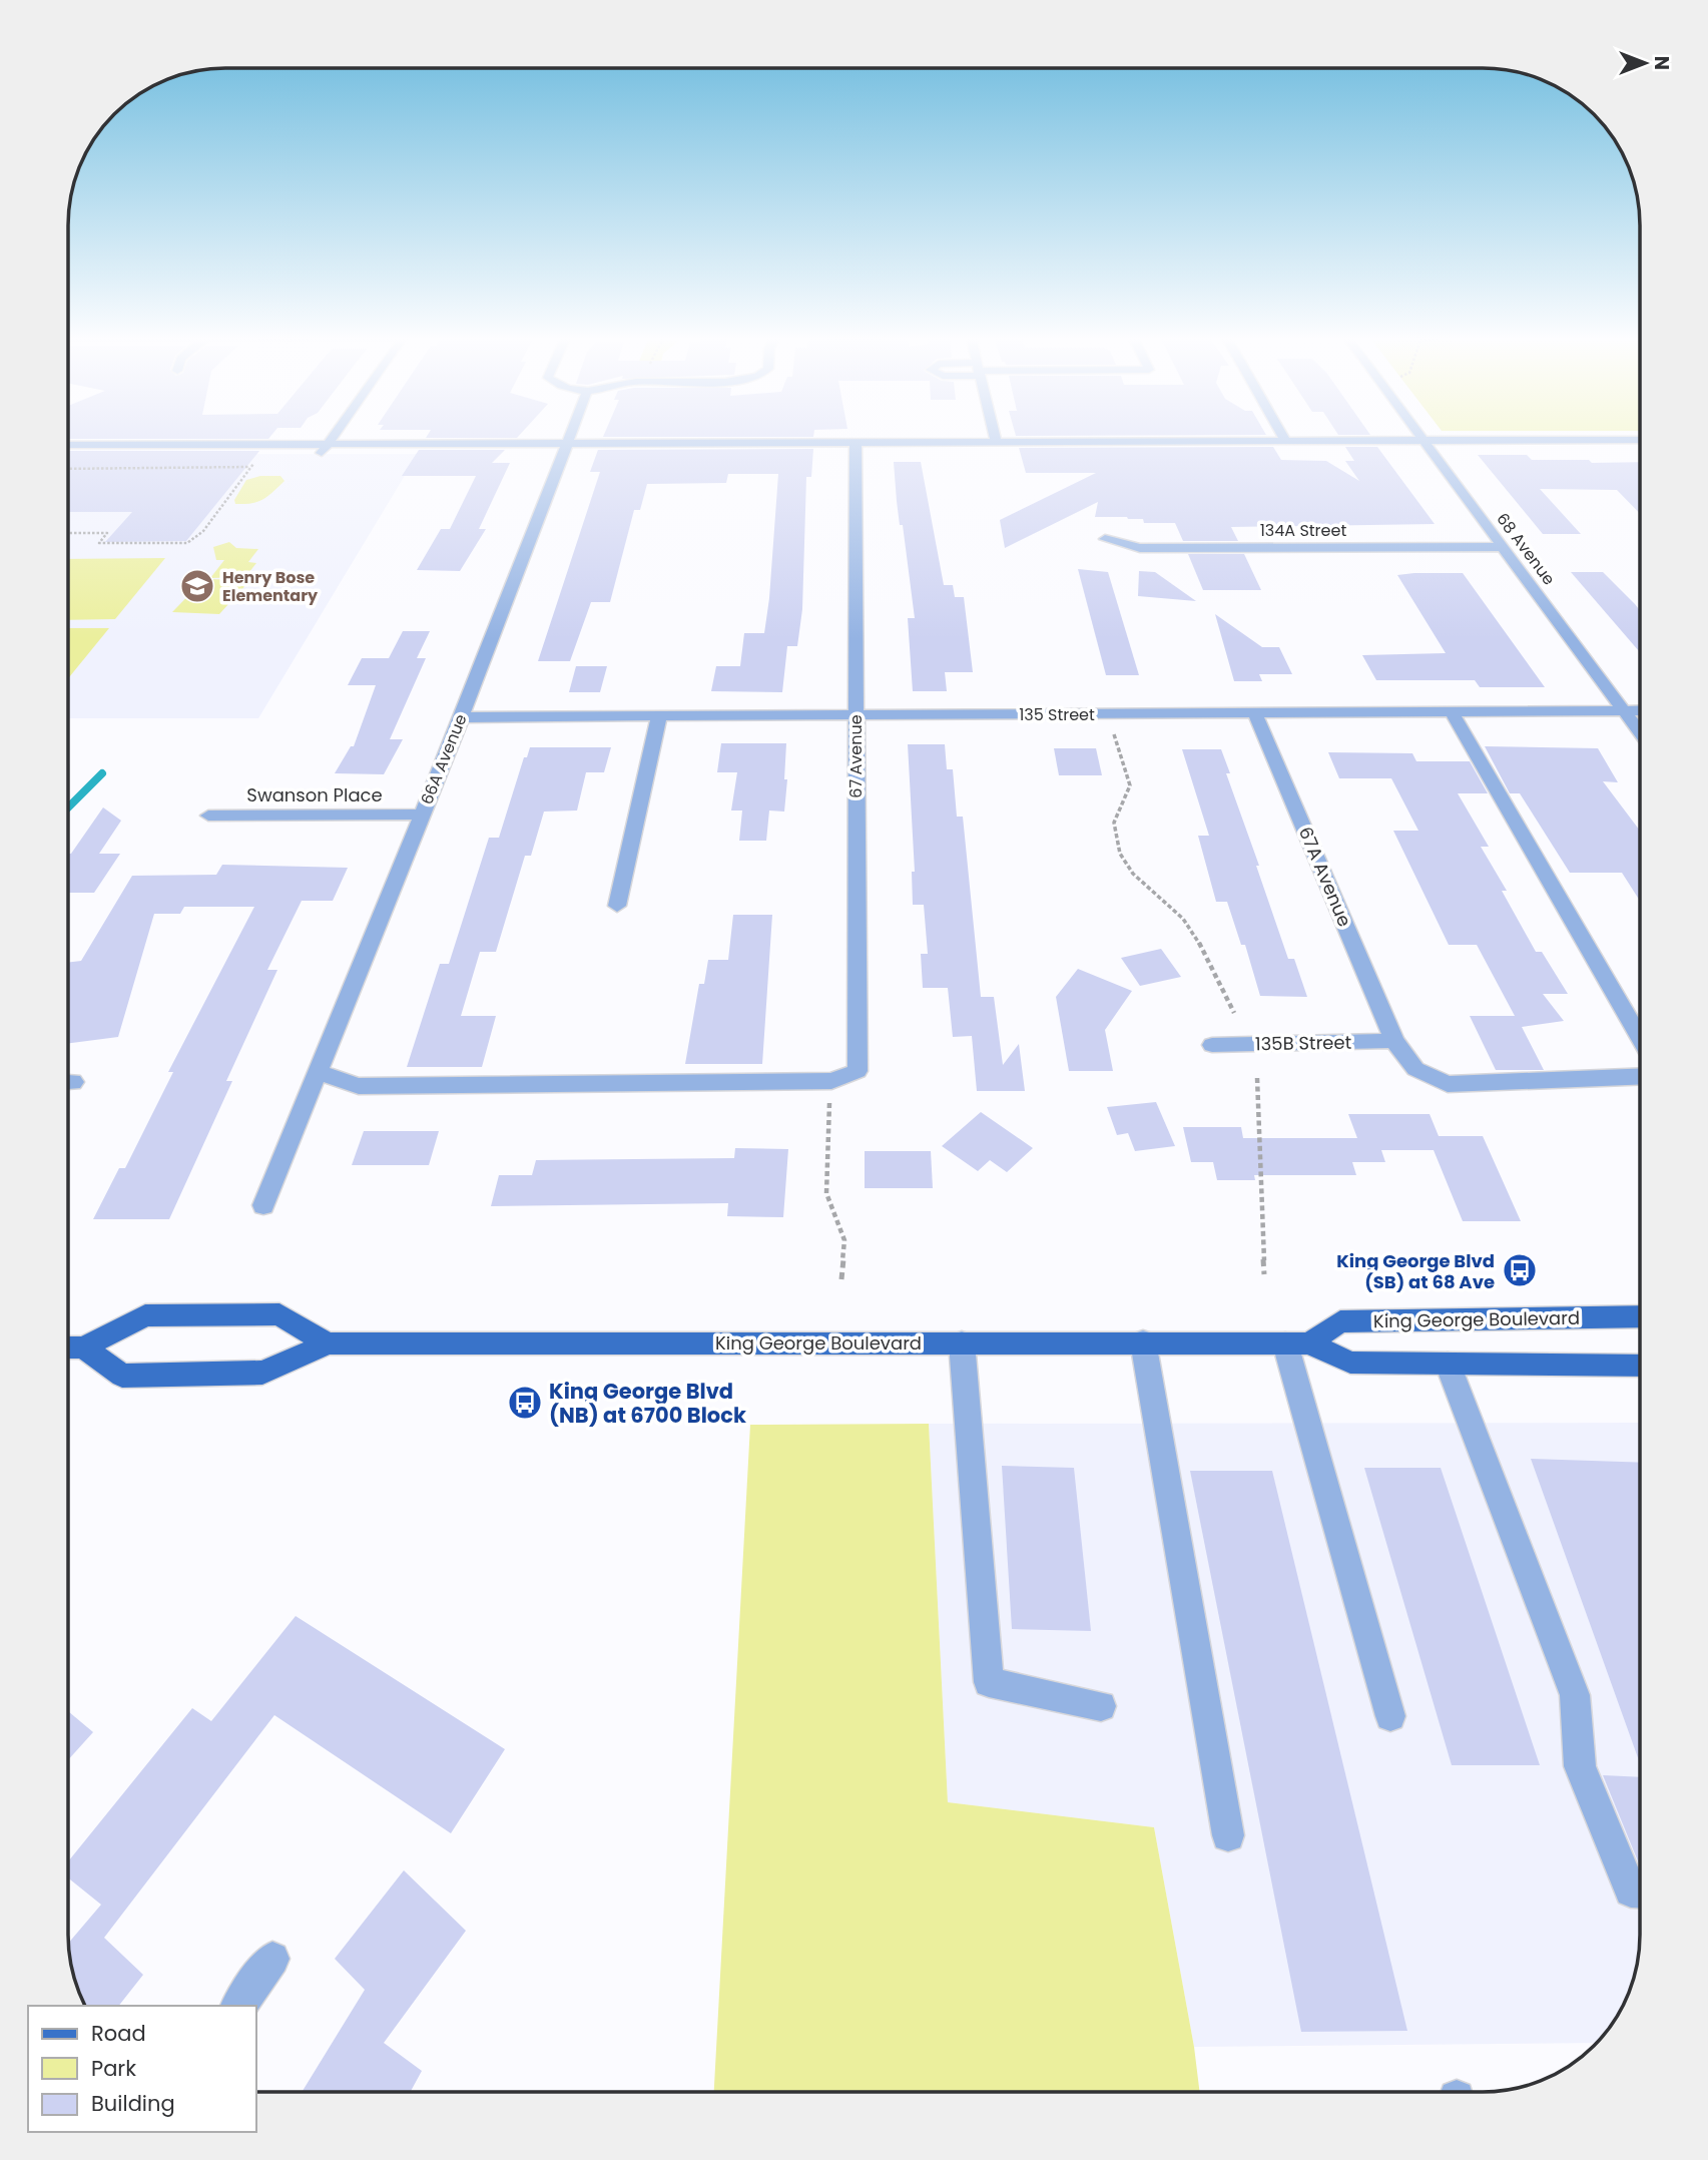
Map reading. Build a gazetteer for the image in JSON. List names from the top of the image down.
{
  "streets": {
    "main road": ["King George Boulevard"],
    "street": [
      "134A Street",
      "68 Avenue",
      "135 Street",
      "67 Avenue",
      "66A Avenue",
      "Swanson Place",
      "67A Avenue",
      "135B Street"
    ]
  },
  "crossings": [
    ["134A Street", "68 Avenue"],
    ["68 Avenue", "135 Street"],
    ["135 Street", "67 Avenue"],
    ["135 Street", "66A Avenue"],
    ["135 Street", "67A Avenue"],
    ["67 Avenue", "66A Avenue"],
    ["66A Avenue", "Swanson Place"],
    ["67A Avenue", "135B Street"]
  ],
  "places": {
    "school or university": ["Henry Bose Elementary"],
    "bus stop": ["King George Blvd (SB) at 68 Ave", "King George Blvd (NB) at 6700 Block"]
  },
  "legend": ["Road", "Park", "Building"],
  "north": "right"
}
